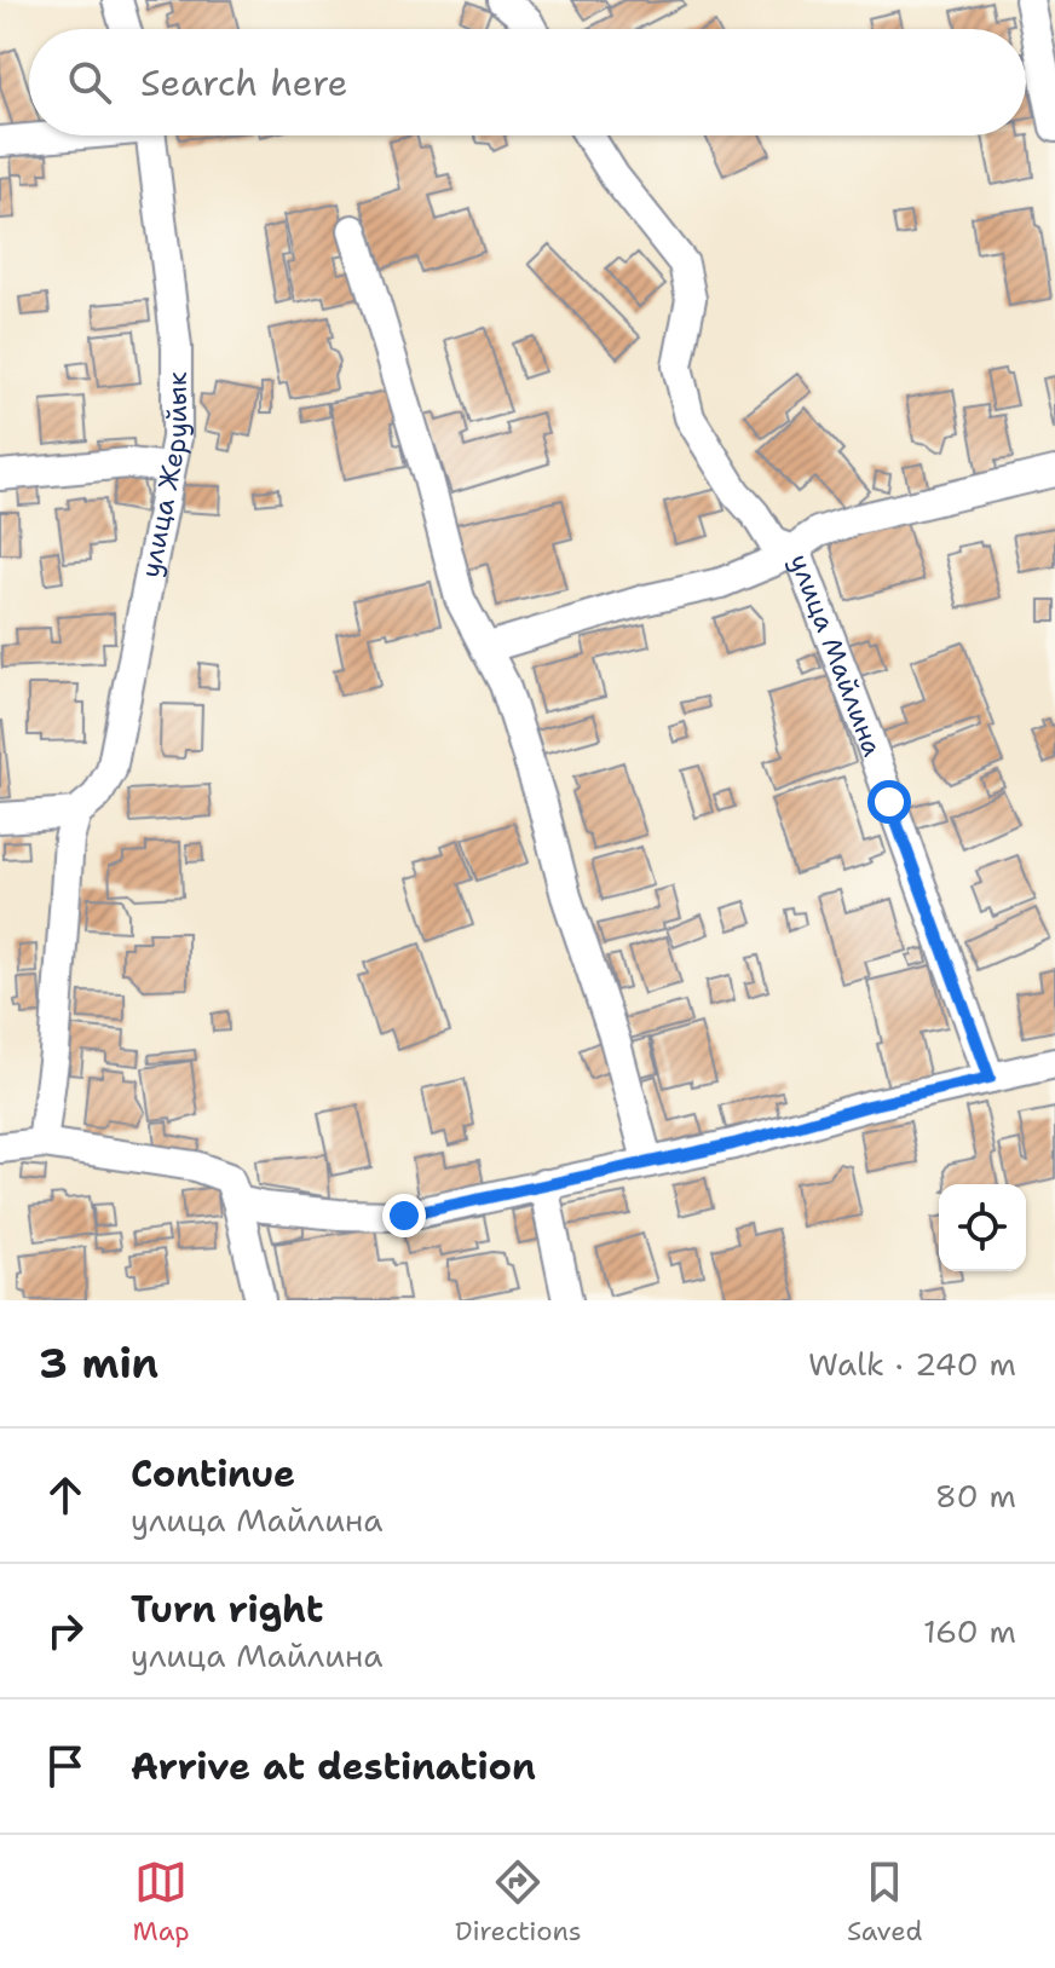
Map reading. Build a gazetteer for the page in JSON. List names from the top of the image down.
{
  "streets": {
    "street": ["улица Жеруйык", "улица Майлина"]
  },
  "page": {
    "search": "Search here",
    "heading": ["3 min", "Walk · 240 m"],
    "list": [
      ["Continue", "улица Майлина", "80 m"],
      ["Turn right", "улица Майлина", "160 m"],
      "Arrive at destination"
    ],
    "nav": ["Map", "Directions", "Saved"]
  }
}
